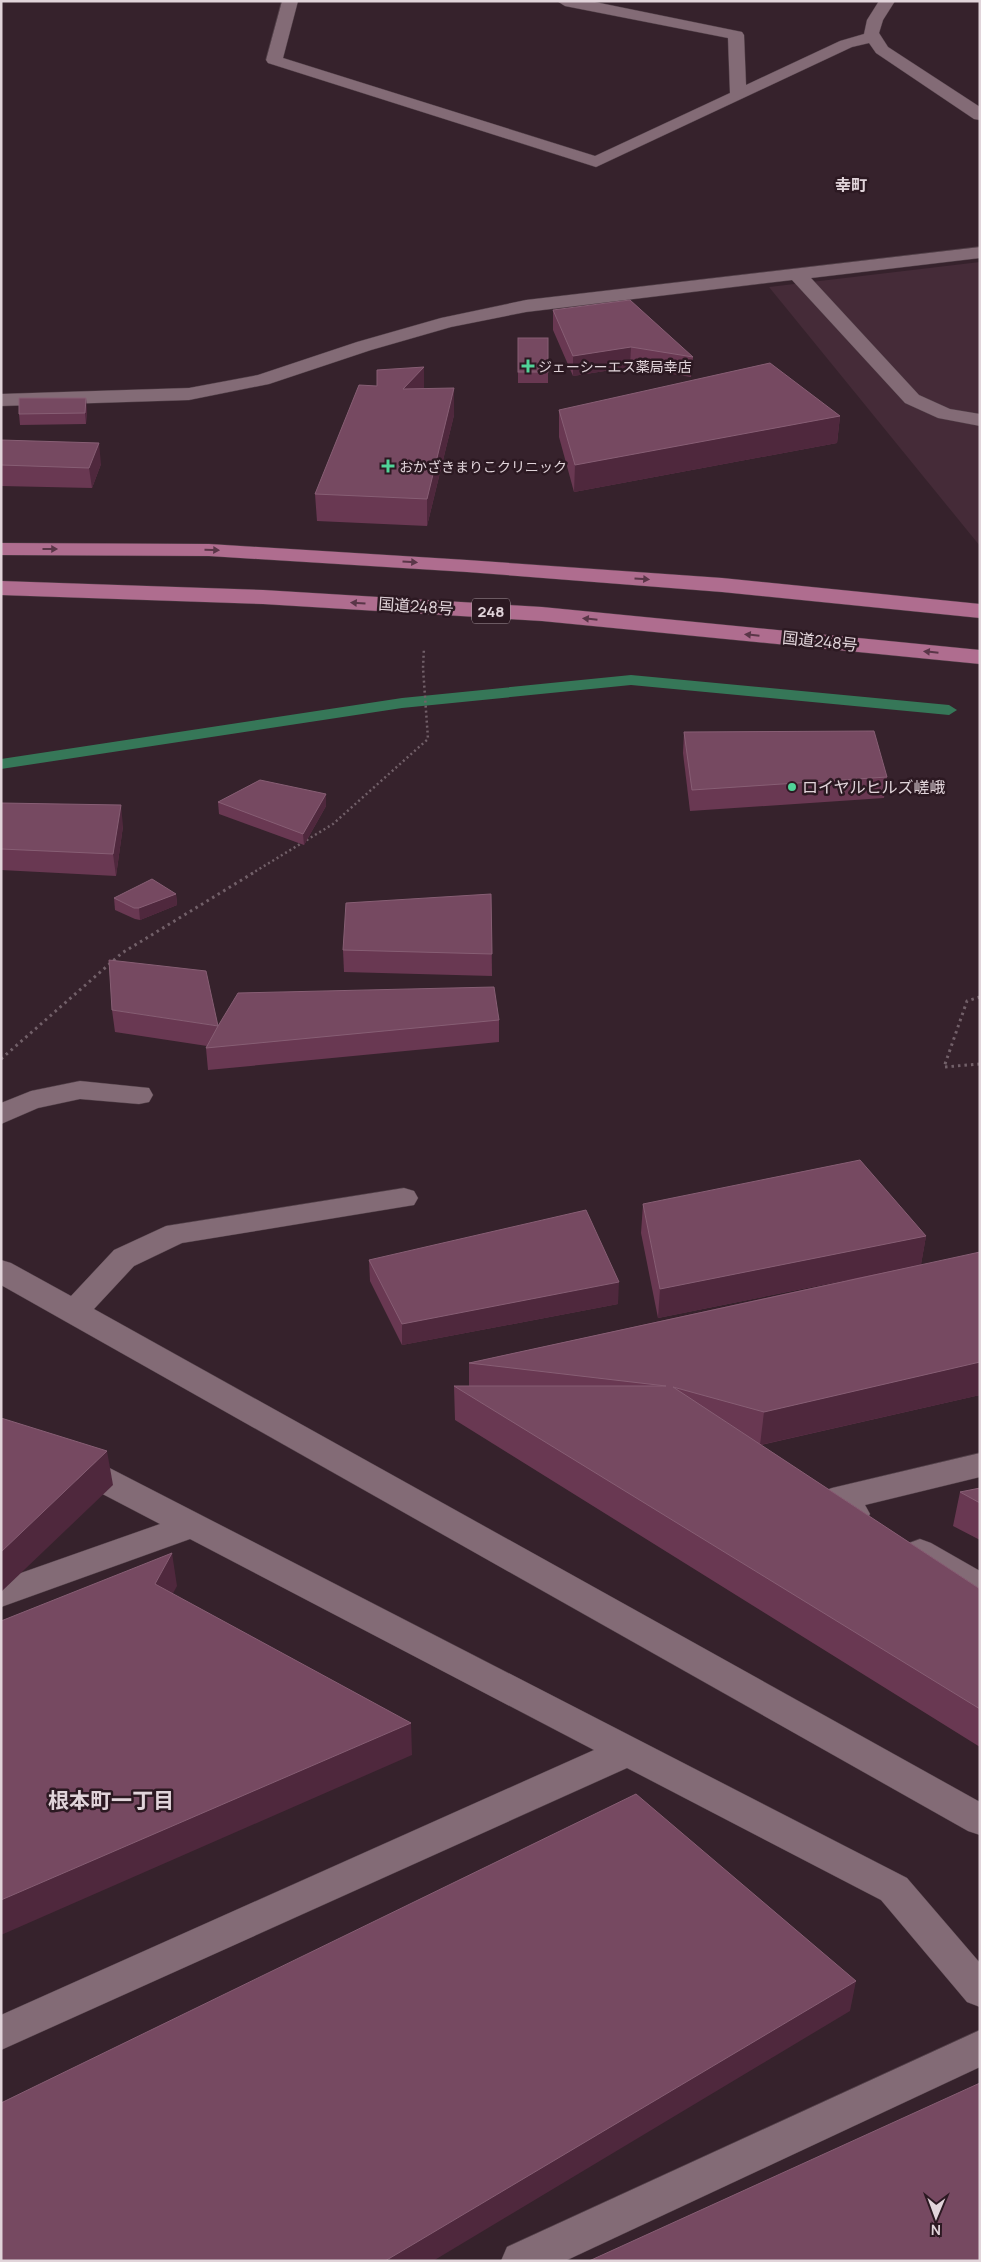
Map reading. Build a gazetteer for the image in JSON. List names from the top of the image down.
{
  "streets": {
    "highway": ["国道248号", "248"]
  },
  "districts": ["幸町", "根本町一丁目"],
  "places": {
    "health": ["ジェーシーエス薬局幸店", "おかざきまりこクリニック"],
    "other": ["ロイヤルヒルズ嵯峨"]
  },
  "north": "bottom"
}
